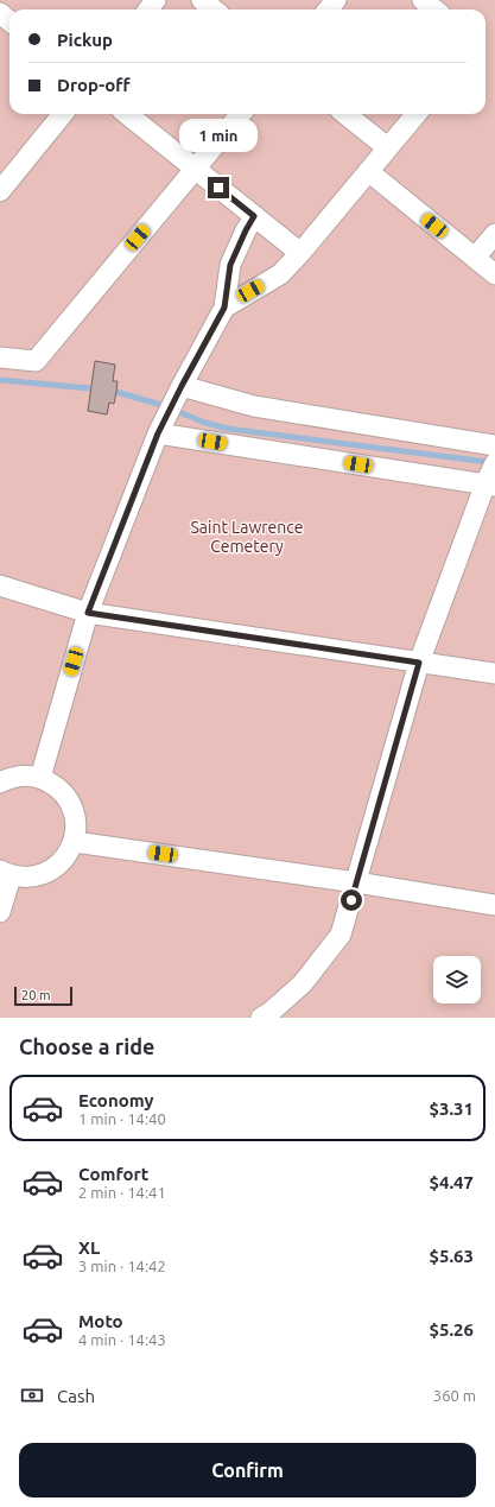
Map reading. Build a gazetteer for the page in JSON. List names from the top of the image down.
{
  "parks": ["Saint Lawrence Cemetery"],
  "scale_bar": "20 m",
  "page": {
    "banner": ["Pickup", "Drop-off"],
    "bubble": "1 min",
    "scale": "20 m",
    "heading": "Choose a ride",
    "list": [
      {
        "name": "Economy",
        "note": "1 min · 14:40",
        "value": "$3.31"
      },
      {
        "name": "Comfort",
        "note": "2 min · 14:41",
        "value": "$4.47"
      },
      {
        "name": "XL",
        "note": "3 min · 14:42",
        "value": "$5.63"
      },
      {
        "name": "Moto",
        "note": "4 min · 14:43",
        "value": "$5.26"
      }
    ],
    "pay": ["Cash", "360 m"],
    "buttons": "Confirm"
  }
}
